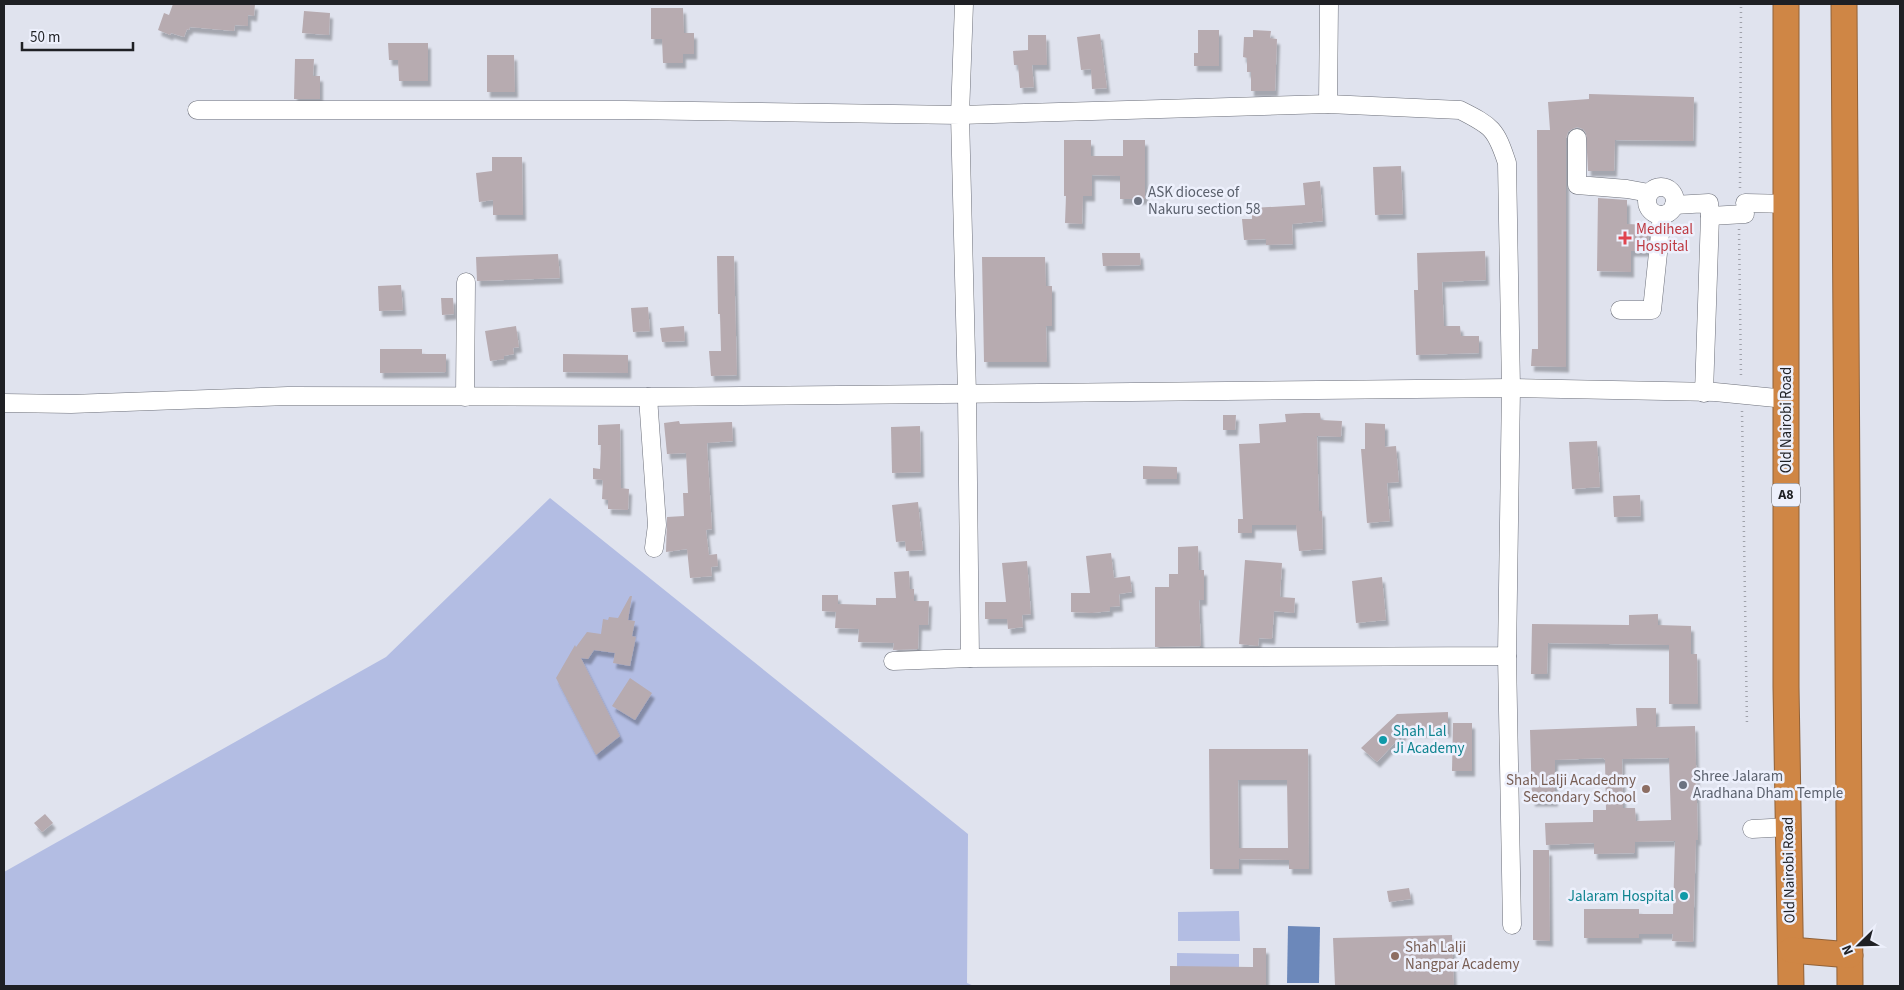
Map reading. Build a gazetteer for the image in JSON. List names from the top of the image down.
{
  "streets": {
    "highway": ["Old Nairobi Road", "A8"]
  },
  "places": {
    "other": [
      "ASK diocese of Nakuru section 58",
      "Shah Lal Ji Academy",
      "Shree Jalaram Aradhana Dham Temple",
      "Shah Lalji Acadedmy Secondary School",
      "Jalaram Hospital",
      "Shah Lalji Nangpar Academy"
    ],
    "health": ["Mediheal Hospital"]
  },
  "scale_bar": "50 m",
  "north": "bottom left"
}
